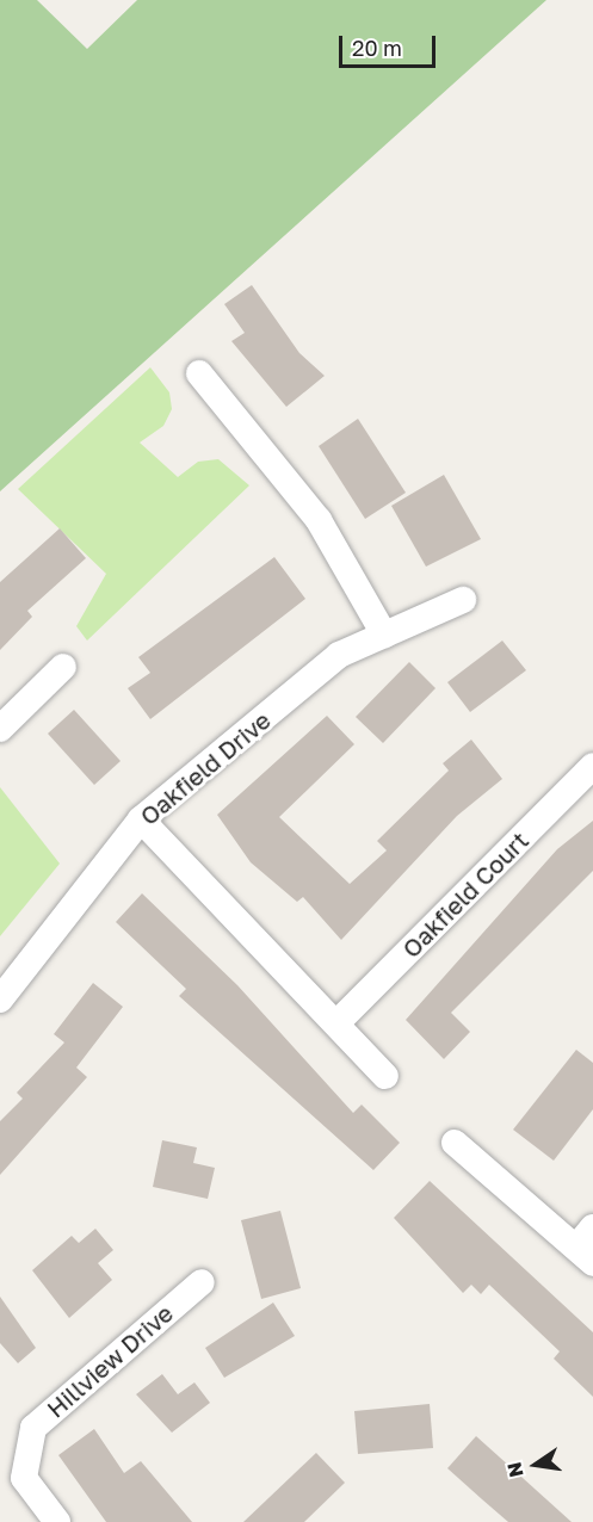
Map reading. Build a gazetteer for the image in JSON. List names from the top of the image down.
{
  "streets": {
    "street": ["Oakfield Drive", "Oakfield Court", "Hillview Drive"]
  },
  "scale_bar": "20 m",
  "north": "left"
}
